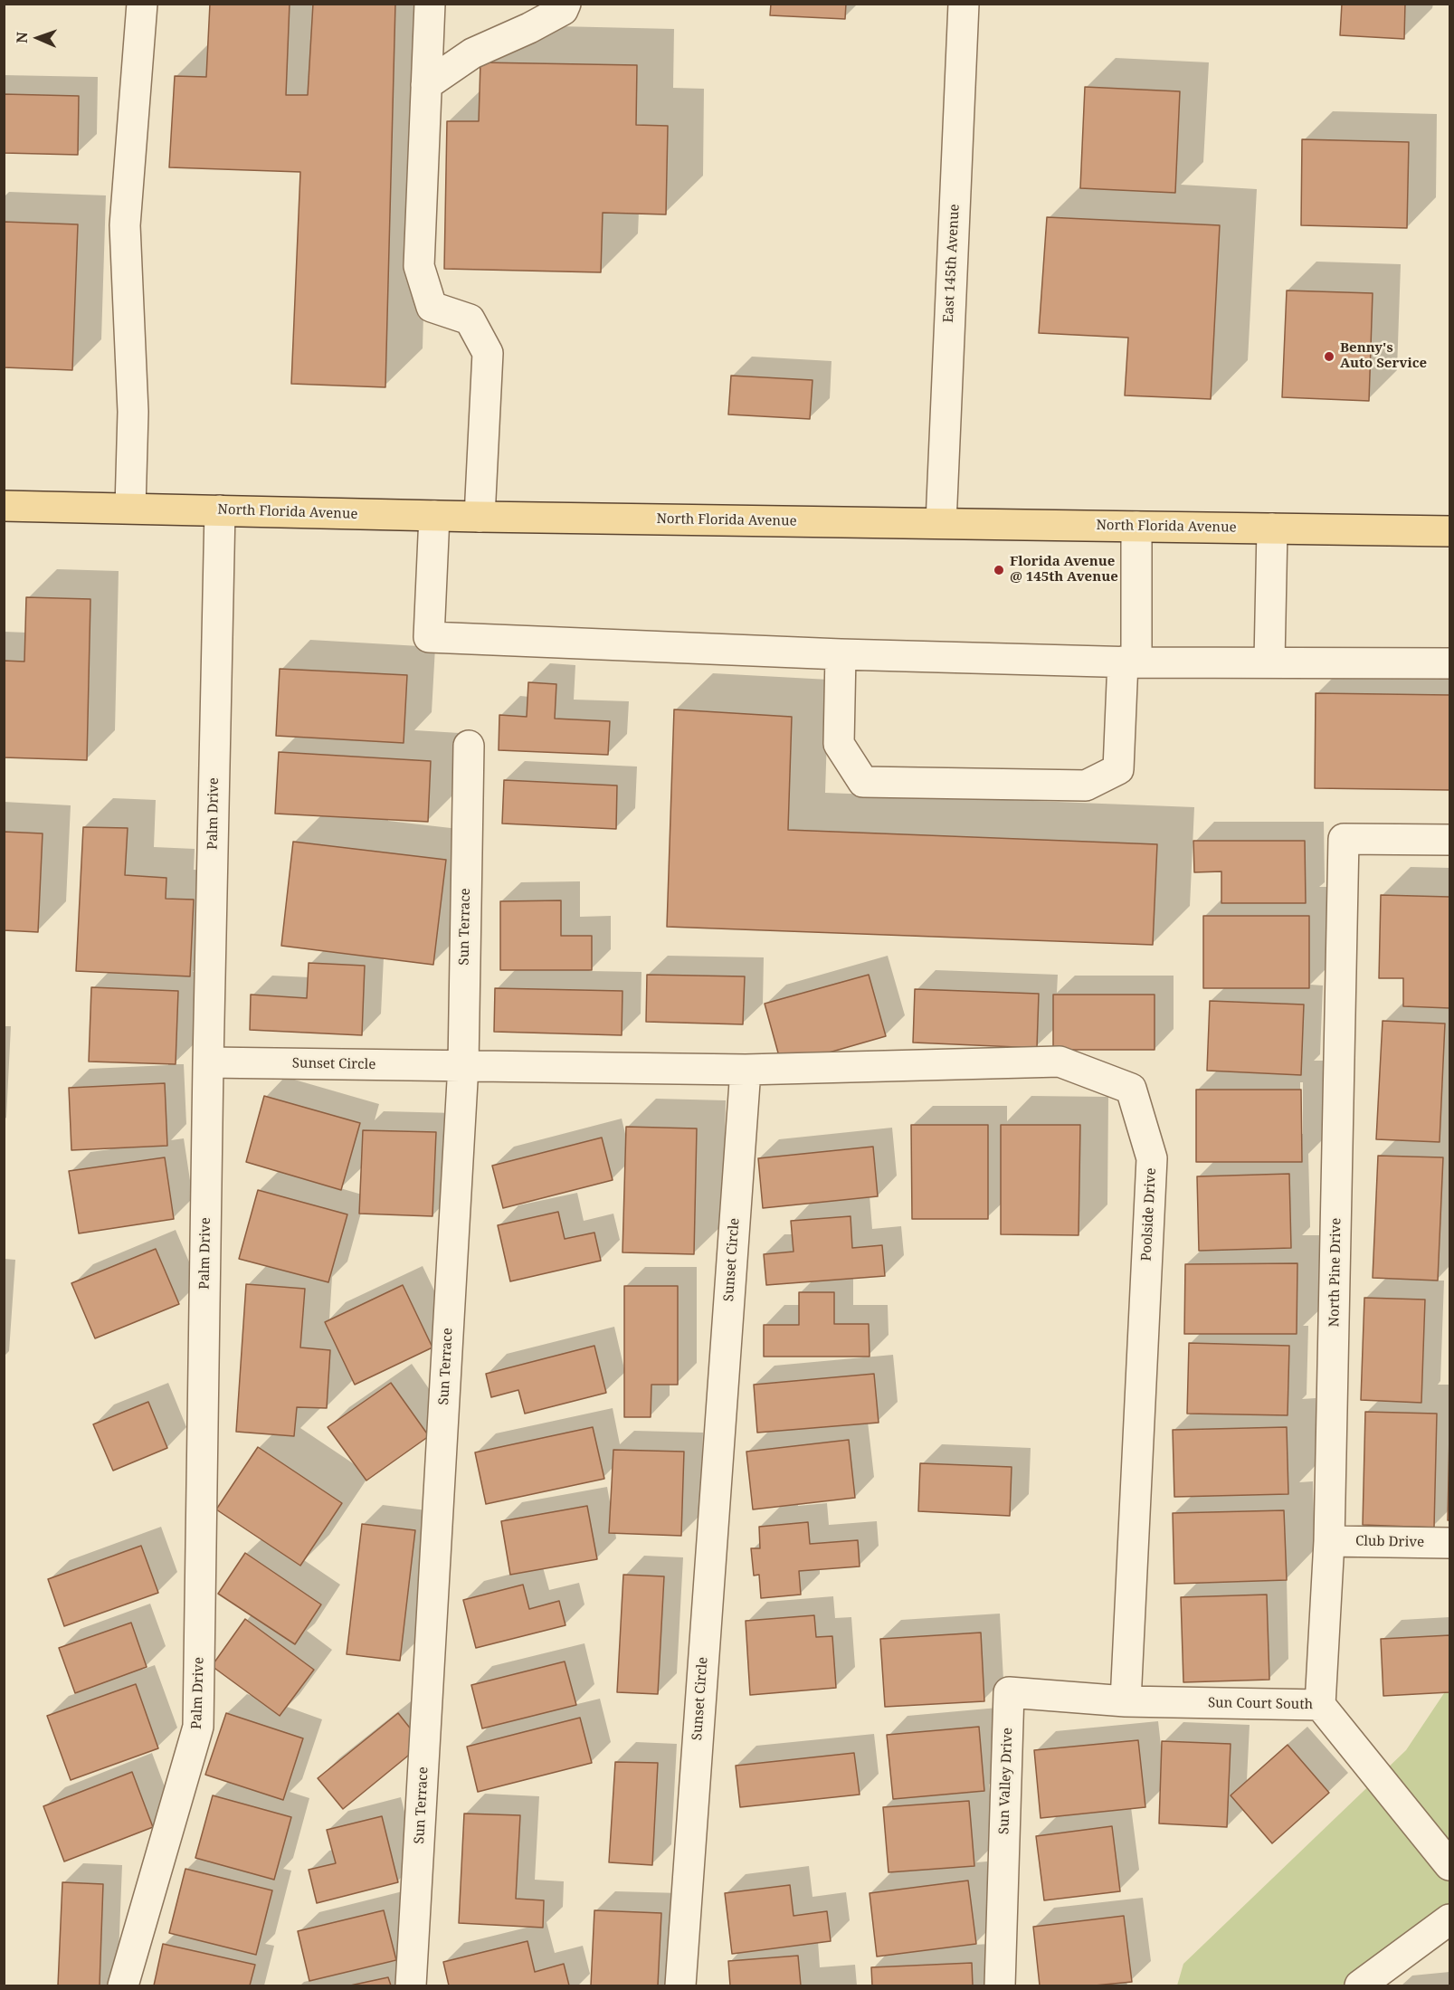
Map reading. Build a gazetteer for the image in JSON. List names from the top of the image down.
{
  "streets": {
    "main road": ["North Florida Avenue"],
    "street": [
      "East 145th Avenue",
      "Palm Drive",
      "Sun Terrace",
      "Sunset Circle",
      "Poolside Drive",
      "North Pine Drive",
      "Club Drive",
      "Sun Court South",
      "Sun Valley Drive"
    ]
  },
  "crossings": [
    ["East 145th Avenue", "North Florida Avenue"],
    ["North Florida Avenue", "Palm Drive"],
    ["Palm Drive", "Sunset Circle"],
    ["Sun Terrace", "Sunset Circle"],
    ["Sunset Circle", "Poolside Drive"],
    ["Poolside Drive", "Sun Court South"],
    ["Poolside Drive", "Sun Valley Drive"],
    ["North Pine Drive", "Club Drive"],
    ["North Pine Drive", "Sun Court South"],
    ["Sun Court South", "Sun Valley Drive"]
  ],
  "places": ["Benny's Auto Service", "Florida Avenue @ 145th Avenue"],
  "north": "left"
}
